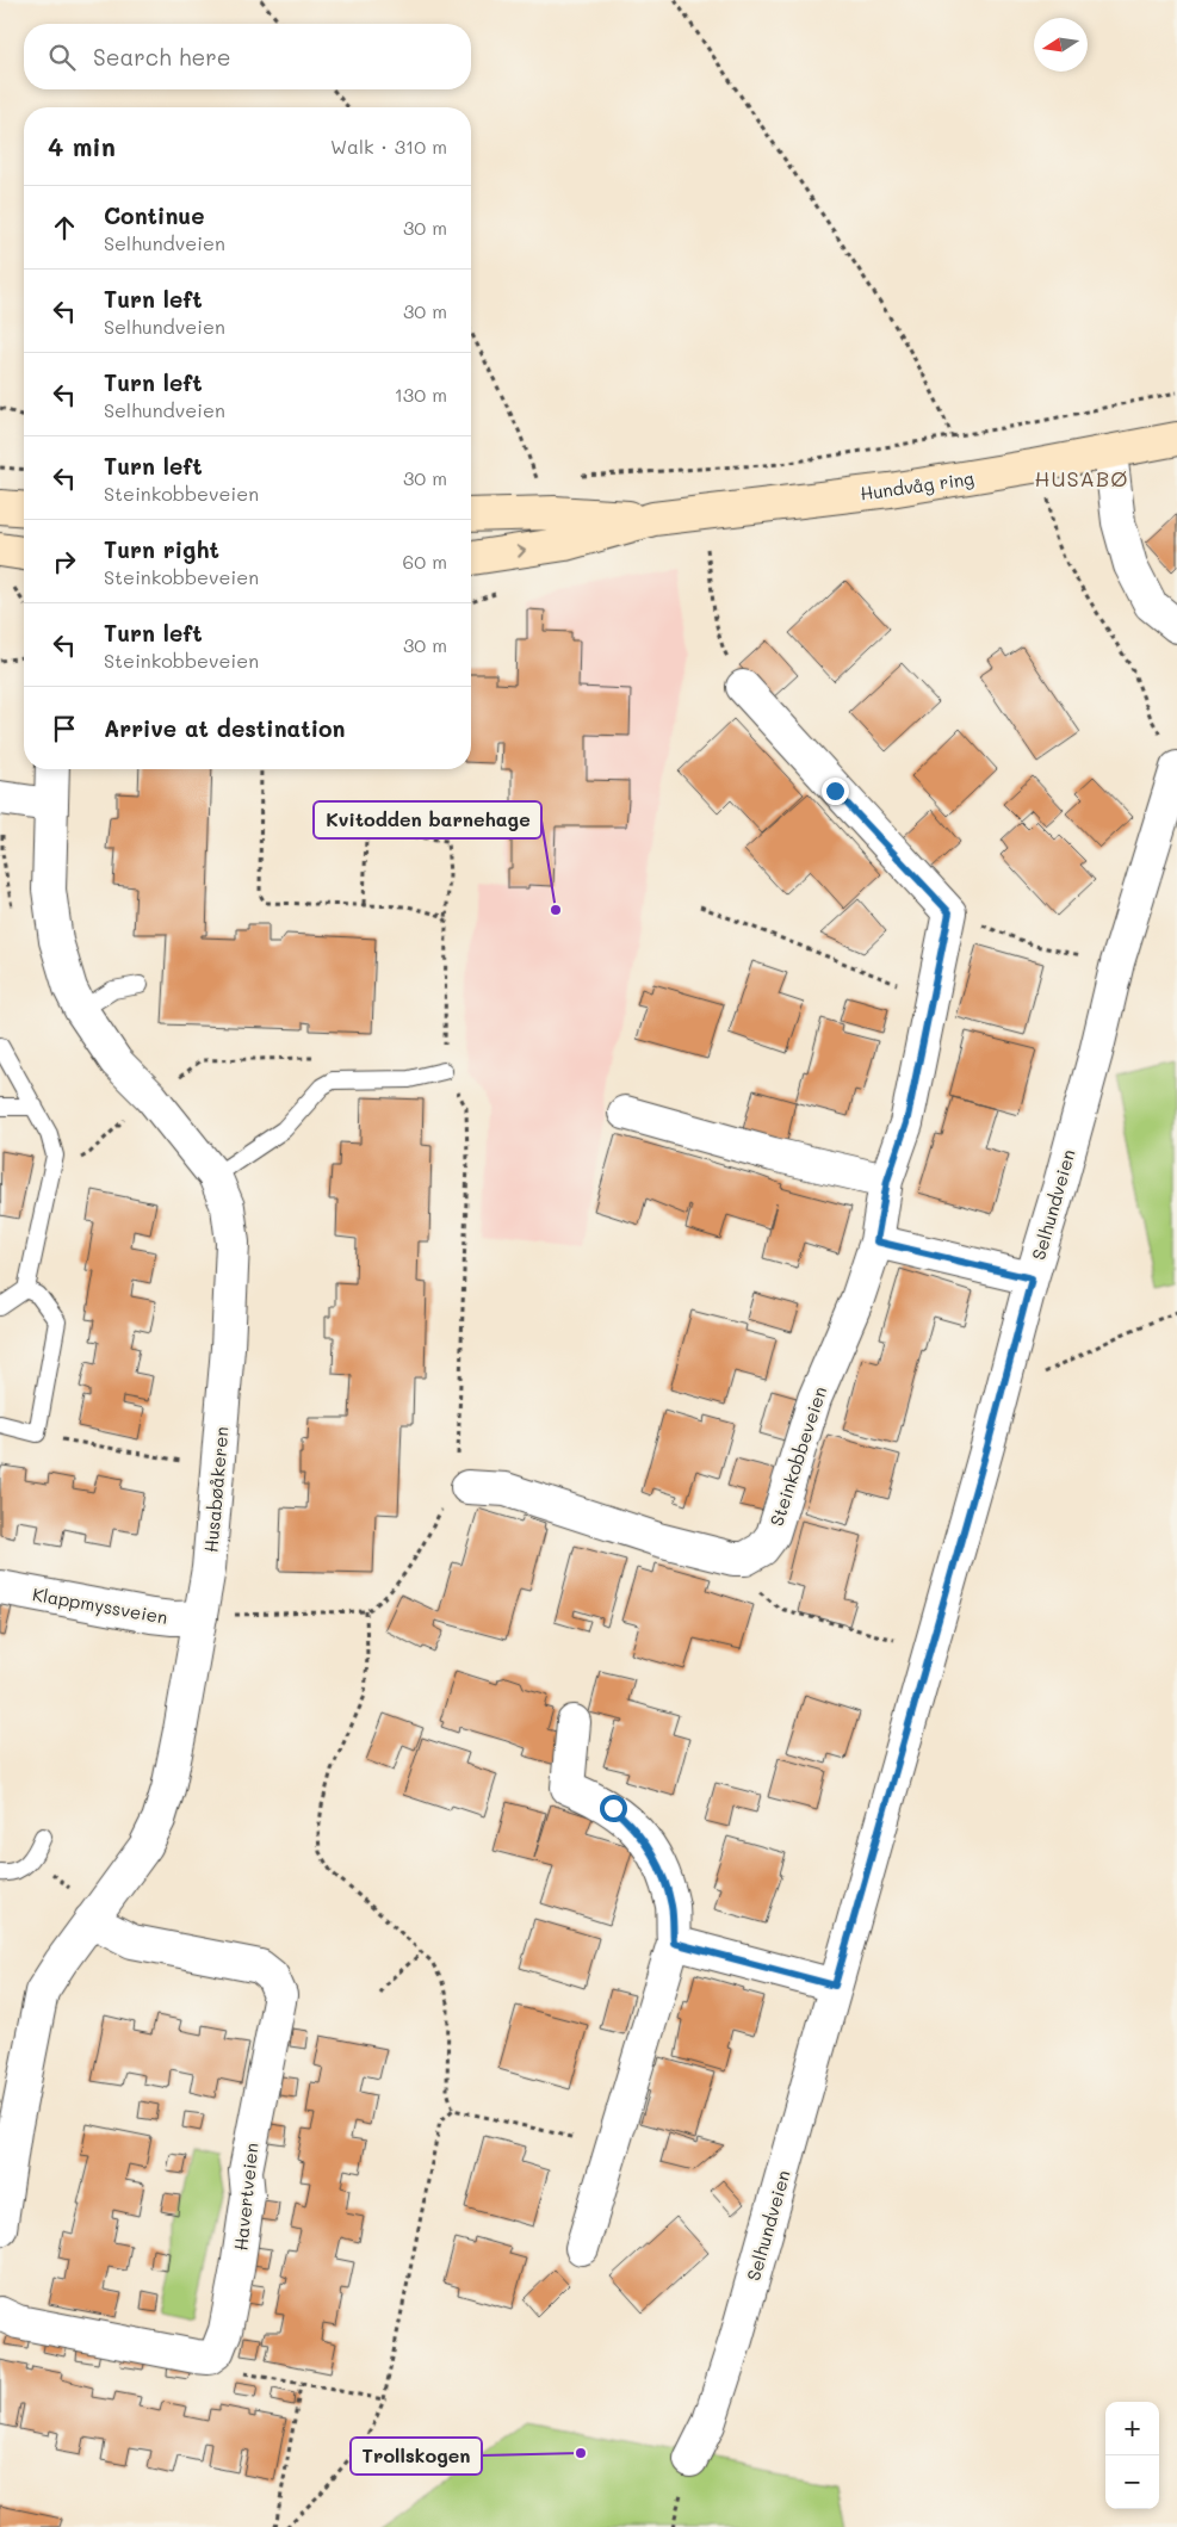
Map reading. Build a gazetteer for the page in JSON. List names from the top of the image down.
{
  "streets": {
    "main road": ["Hundvåg ring"],
    "street": [
      "Selhundveien",
      "Steinkobbeveien",
      "Husabøåkeren",
      "Klappmyssveien",
      "Havertveien"
    ]
  },
  "crossings": [
    ["Husabøåkeren", "Klappmyssveien"],
    ["Husabøåkeren", "Havertveien"]
  ],
  "districts": ["HUSABØ"],
  "places": ["Kvitodden barnehage", "Trollskogen"],
  "north": "left",
  "page": {
    "search": "Search here",
    "heading": ["4 min", "Walk · 310 m"],
    "list": [
      ["Continue", "Selhundveien", "30 m"],
      ["Turn left", "Selhundveien", "30 m"],
      ["Turn left", "Selhundveien", "130 m"],
      ["Turn left", "Steinkobbeveien", "30 m"],
      ["Turn right", "Steinkobbeveien", "60 m"],
      ["Turn left", "Steinkobbeveien", "30 m"],
      "Arrive at destination"
    ],
    "map_buttons": ["+", "−"]
  }
}
